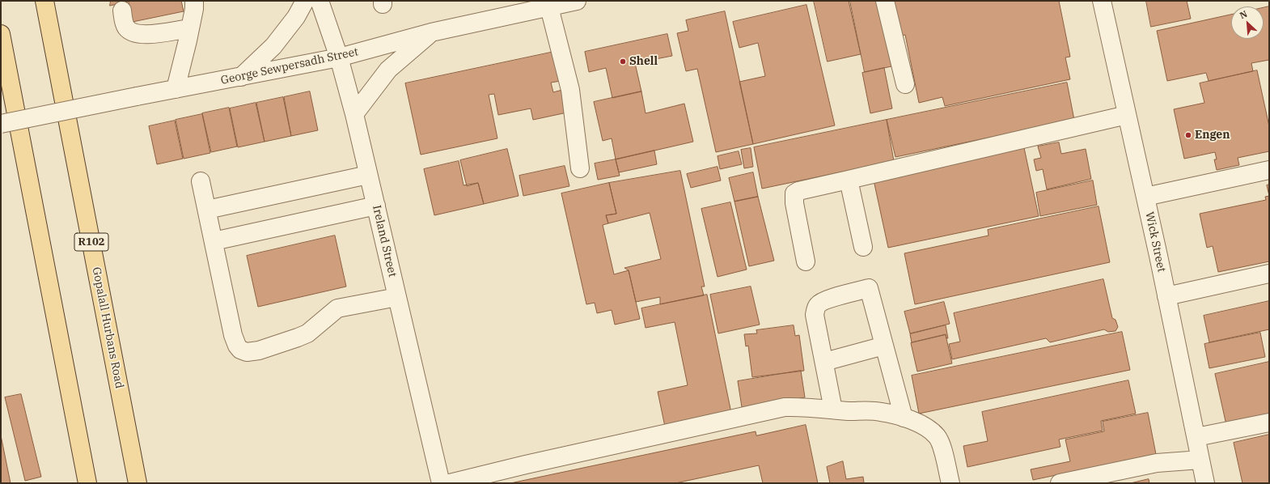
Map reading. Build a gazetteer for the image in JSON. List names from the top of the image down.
{
  "streets": {
    "main road": ["R102", "Gopalall Hurbans Road"],
    "street": ["George Sewpersadh Street", "Ireland Street", "Wick Street"]
  },
  "crossings": [
    ["George Sewpersadh Street", "Ireland Street"]
  ],
  "places": ["Shell", "Engen"],
  "north": "top left"
}
